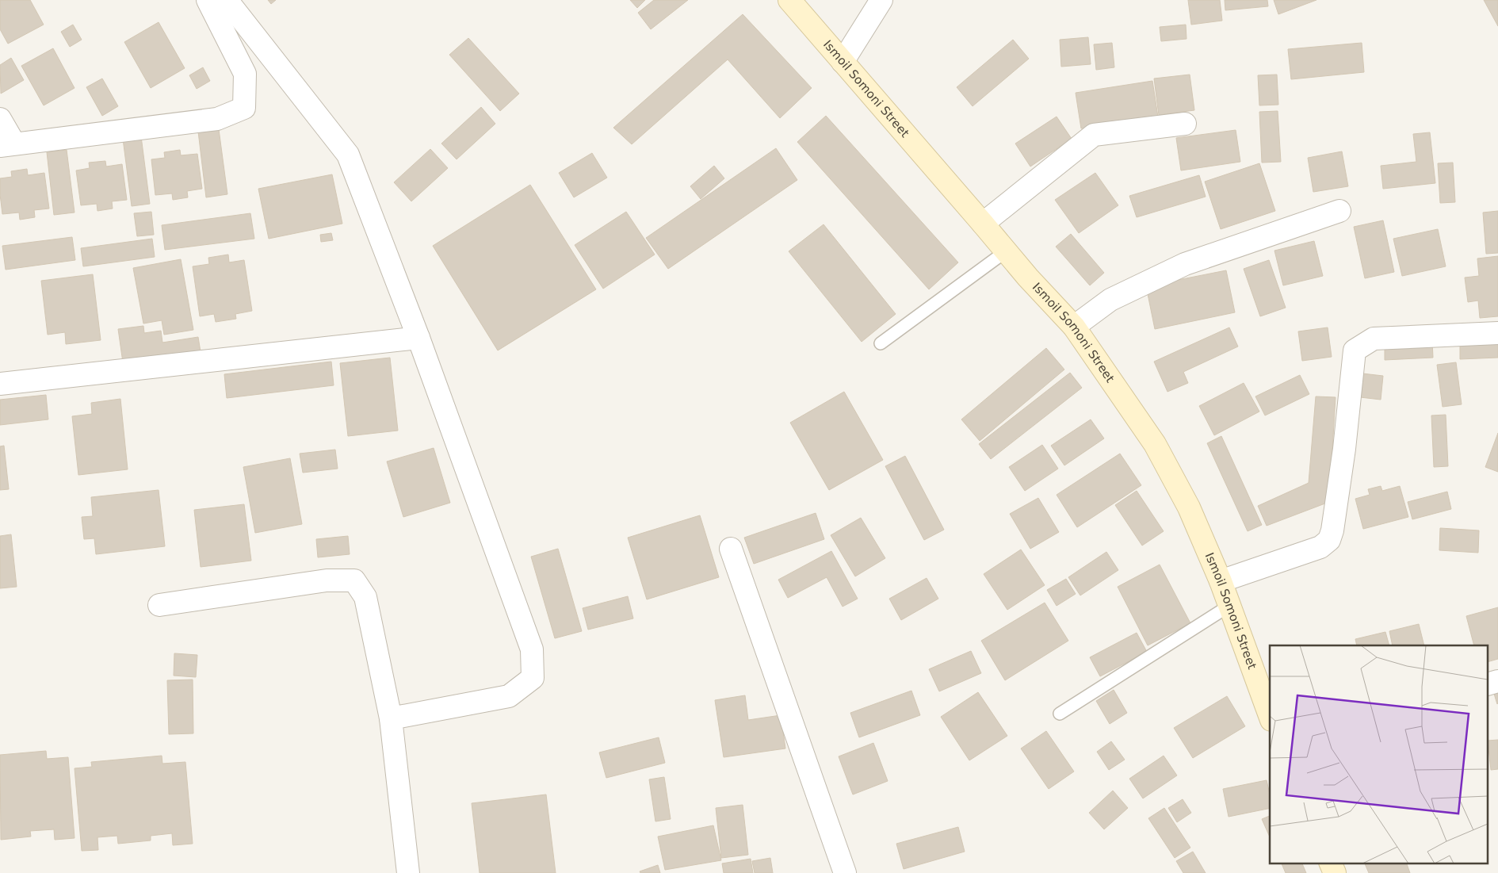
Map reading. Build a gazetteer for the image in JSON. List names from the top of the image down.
{
  "streets": {
    "main road": ["Ismoil Somoni Street"]
  }
}
